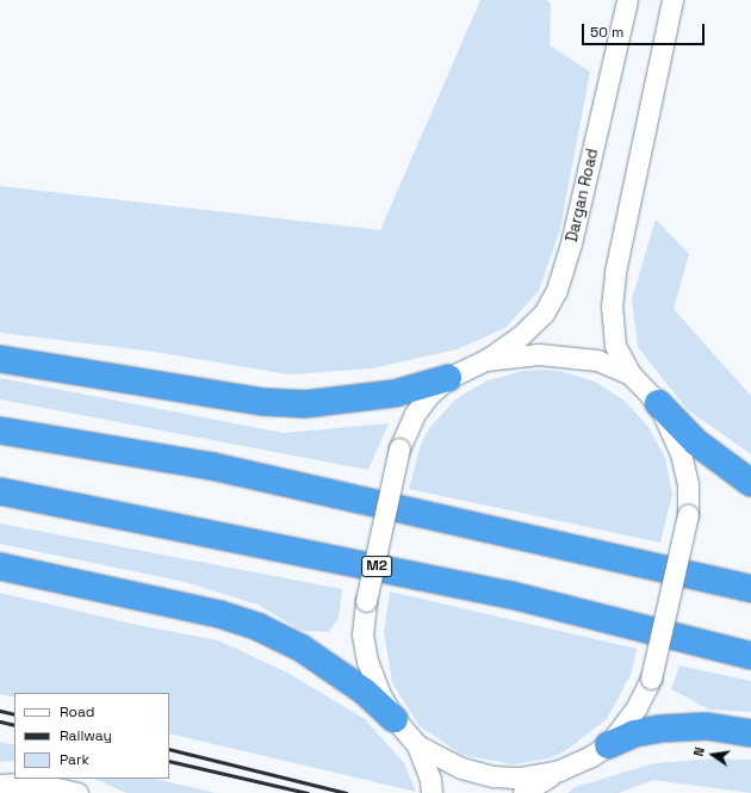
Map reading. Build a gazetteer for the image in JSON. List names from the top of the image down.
{
  "streets": {
    "highway": ["M2"],
    "street": ["Dargan Road"]
  },
  "legend": ["Road", "Railway", "Park"],
  "scale_bar": "50 m",
  "north": "left"
}
